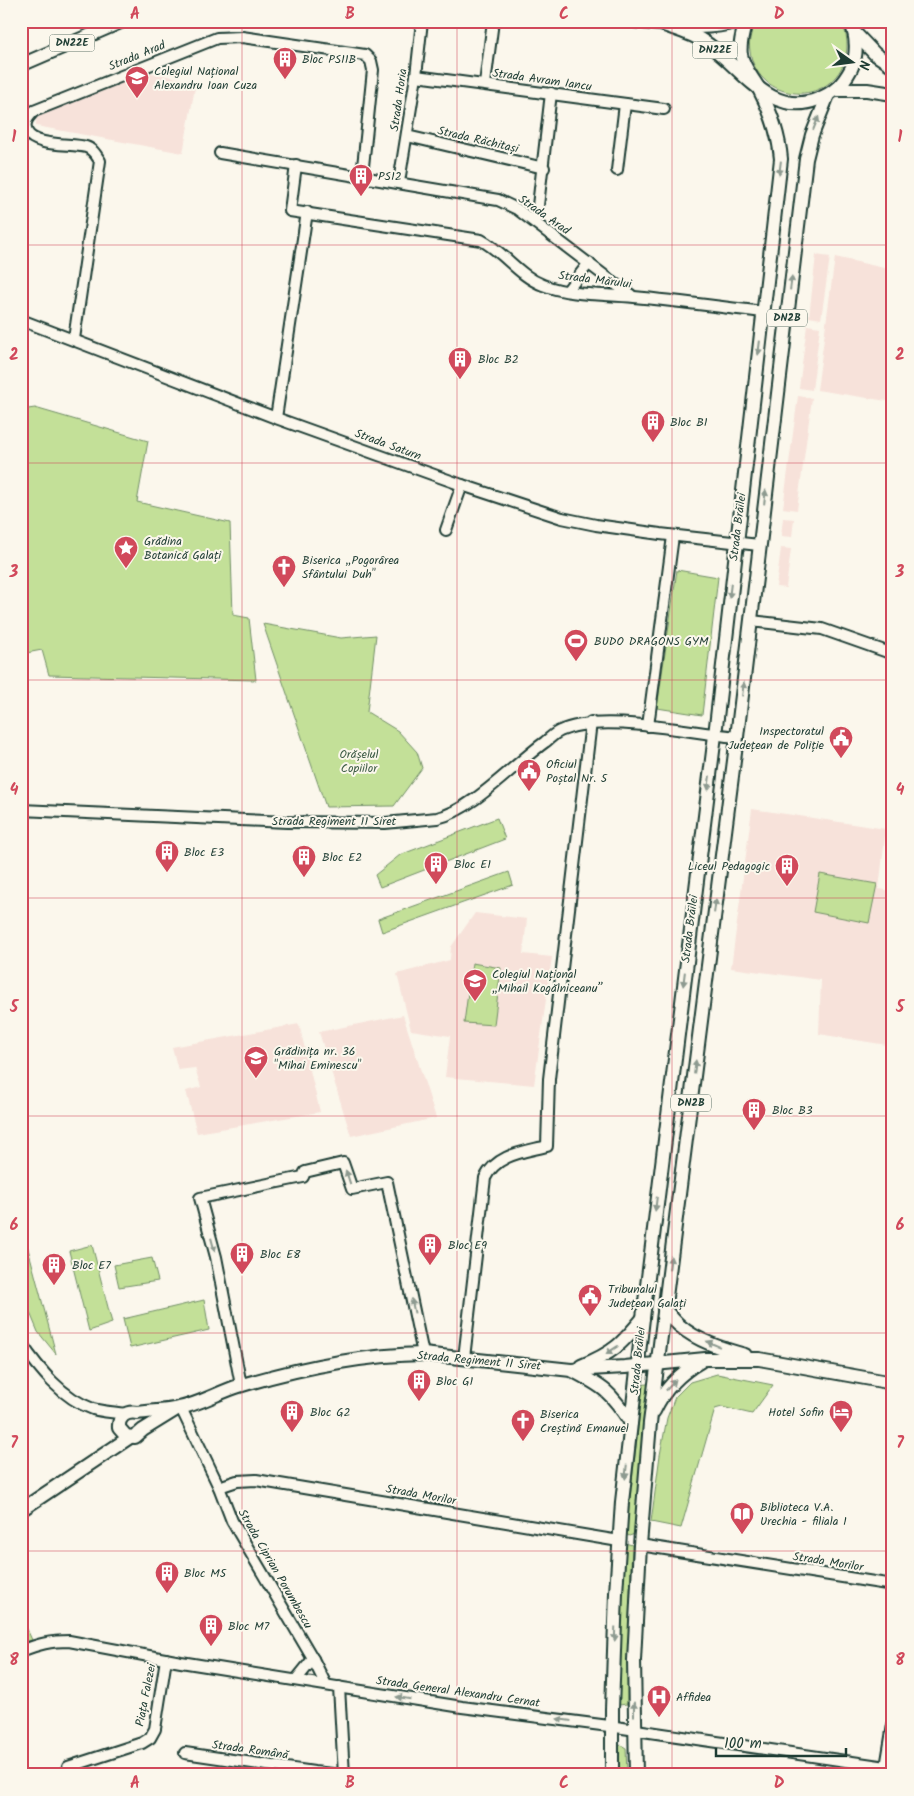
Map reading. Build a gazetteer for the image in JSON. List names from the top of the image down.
{
  "streets": {
    "main road": [
      "DN22E",
      "DN2B",
      "Strada Brăilei",
      "Strada Regiment 11 Siret"
    ],
    "street": [
      "Strada Arad",
      "Strada Avram Iancu",
      "Strada Horia",
      "Strada Răchitași",
      "Strada Mărului",
      "Strada Saturn",
      "Strada Morilor",
      "Strada Ciprian Porumbescu",
      "Strada General Alexandru Cernat",
      "Piața Falezei",
      "Strada Română"
    ]
  },
  "crossings": [
    ["DN22E", "Strada Brăilei"],
    ["Strada Arad", "Strada Horia"],
    ["Strada Arad", "Strada Mărului"],
    ["Strada Arad", "Strada Saturn"],
    ["Strada Avram Iancu", "Strada Horia"],
    ["Strada Horia", "Strada Răchitași"],
    ["Strada Mărului", "Strada Brăilei"],
    ["Strada Saturn", "Strada Brăilei"],
    ["Strada Brăilei", "Strada Regiment 11 Siret"],
    ["Strada Brăilei", "Strada Morilor"],
    ["Strada Brăilei", "Strada General Alexandru Cernat"],
    ["Strada Regiment 11 Siret", "Strada Ciprian Porumbescu"],
    ["Strada Morilor", "Strada Ciprian Porumbescu"],
    ["Strada Ciprian Porumbescu", "Strada General Alexandru Cernat"],
    ["Strada General Alexandru Cernat", "Piața Falezei"]
  ],
  "parks": ["Orășelul Copiilor"],
  "places": {
    "building": [
      "Bloc PS11B",
      "PS12",
      "Bloc B2",
      "Bloc B1",
      "Bloc E3",
      "Bloc E2",
      "Bloc E1",
      "Liceul Pedagogic",
      "Bloc B3",
      "Bloc E9",
      "Bloc E8",
      "Bloc E7",
      "Bloc G1",
      "Bloc G2",
      "Bloc M5",
      "Bloc M7"
    ],
    "school or university": ["Colegiul Național Alexandru Ioan Cuza", "Colegiul Național „Mihail Kogălniceanu”", "Grădinița nr. 36 \"Mihai Eminescu\""],
    "place": ["Grădina Botanică Galați"],
    "church": ["Biserica „Pogorârea Sfântului Duh\"", "Biserica Creștină Emanuel"],
    "sports": ["BUDO DRAGONS GYM"],
    "public building": ["Inspectoratul Județean de Poliție", "Oficiul Poștal Nr. 5", "Tribunalul Județean Galați"],
    "hotel": ["Hotel Sofin"],
    "library": ["Biblioteca V.A. Urechia - filiala 1"],
    "hospital": ["Affidea"]
  },
  "scale_bar": "100 m",
  "north": "right",
  "grid": {
    "columns": [
      "A",
      "B",
      "C",
      "D"
    ],
    "rows": [
      "1",
      "2",
      "3",
      "4",
      "5",
      "6",
      "7",
      "8"
    ]
  }
}
